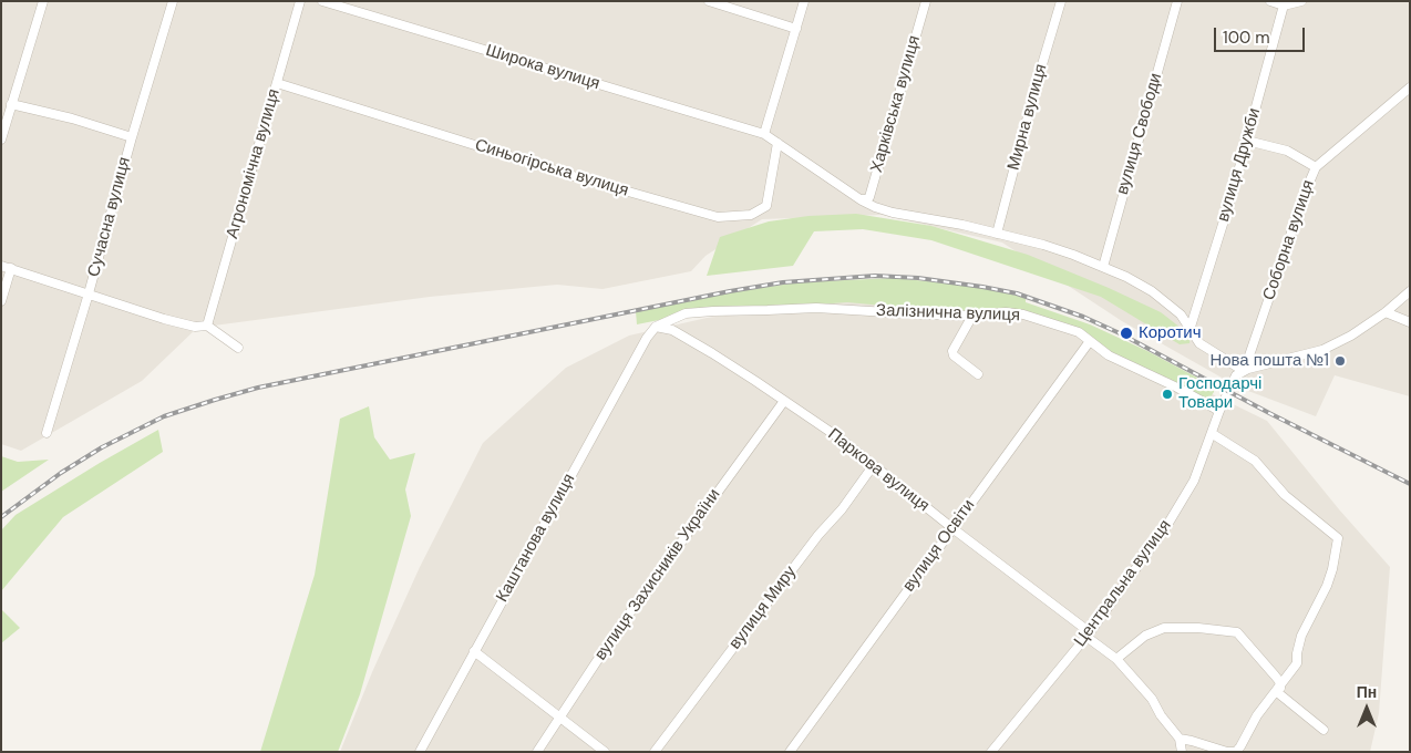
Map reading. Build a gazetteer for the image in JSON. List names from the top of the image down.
{
  "streets": {
    "street": [
      "Широка вулиця",
      "Харківська вулиця",
      "Мирна вулиця",
      "вулиця Свободи",
      "Агрономічна вулиця",
      "вулиця Дружби",
      "Синьогірська вулиця",
      "Сучасна вулиця",
      "Соборна вулиця",
      "Залізнична вулиця",
      "Паркова вулиця",
      "Каштанова вулиця",
      "вулиця Освіти",
      "вулиця Захисників України",
      "Центральна вулиця",
      "вулиця Миру"
    ]
  },
  "crossings": [
    ["Широка вулиця", "Харківська вулиця"],
    ["Широка вулиця", "Мирна вулиця"],
    ["Широка вулиця", "вулиця Свободи"],
    ["Широка вулиця", "вулиця Дружби"],
    ["Широка вулиця", "Синьогірська вулиця"],
    ["Широка вулиця", "Соборна вулиця"],
    ["Широка вулиця", "Центральна вулиця"],
    ["Агрономічна вулиця", "Синьогірська вулиця"],
    ["Соборна вулиця", "Центральна вулиця"],
    ["Залізнична вулиця", "Паркова вулиця"],
    ["Залізнична вулиця", "Каштанова вулиця"],
    ["Залізнична вулиця", "вулиця Освіти"],
    ["Залізнична вулиця", "Центральна вулиця"],
    ["Паркова вулиця", "Каштанова вулиця"],
    ["Паркова вулиця", "вулиця Освіти"],
    ["Паркова вулиця", "вулиця Захисників України"],
    ["Паркова вулиця", "Центральна вулиця"],
    ["Паркова вулиця", "вулиця Миру"]
  ],
  "places": ["Коротич", "Нова пошта №1", "Господарчі Товари"],
  "scale_bar": "100 m",
  "north": "top"
}
